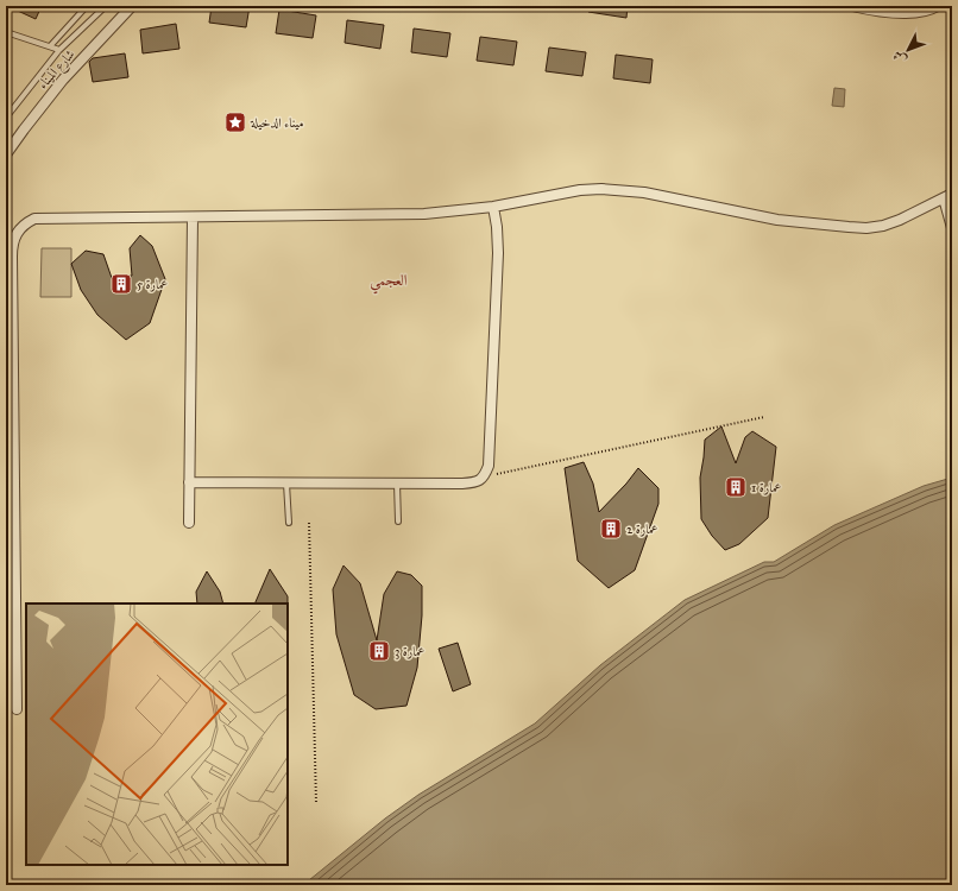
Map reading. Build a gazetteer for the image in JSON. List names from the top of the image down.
{
  "streets": {
    "street": ["شارع الميناء"]
  },
  "districts": ["العجمي"],
  "places": {
    "place": ["ميناء الدخيلة"],
    "building": [
      "عمارة 5",
      "عمارة 1",
      "عمارة 2",
      "عمارة 3"
    ]
  },
  "north": "bottom left"
}
